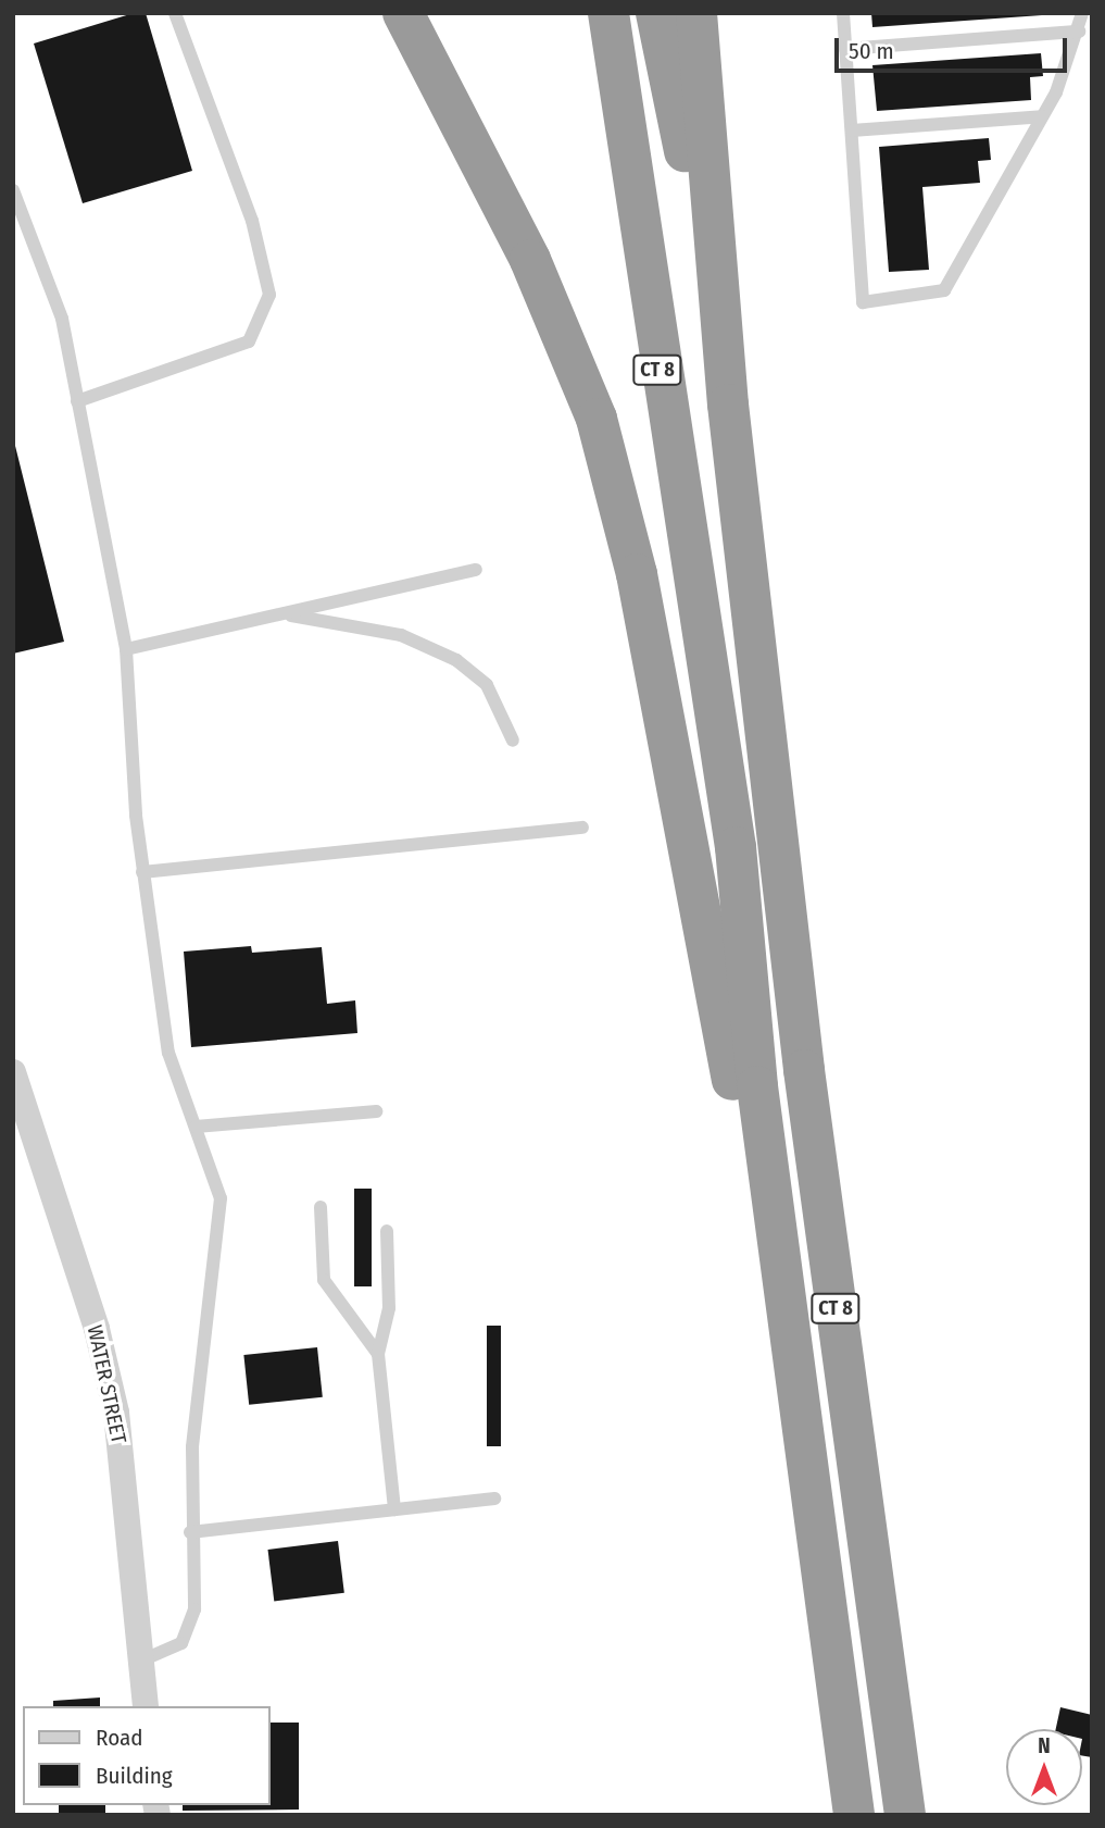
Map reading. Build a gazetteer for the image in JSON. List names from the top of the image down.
{
  "streets": {
    "highway": ["CT 8"],
    "street": ["WATER STREET"]
  },
  "legend": ["Road", "Building"],
  "scale_bar": "50 m",
  "north": "top"
}
